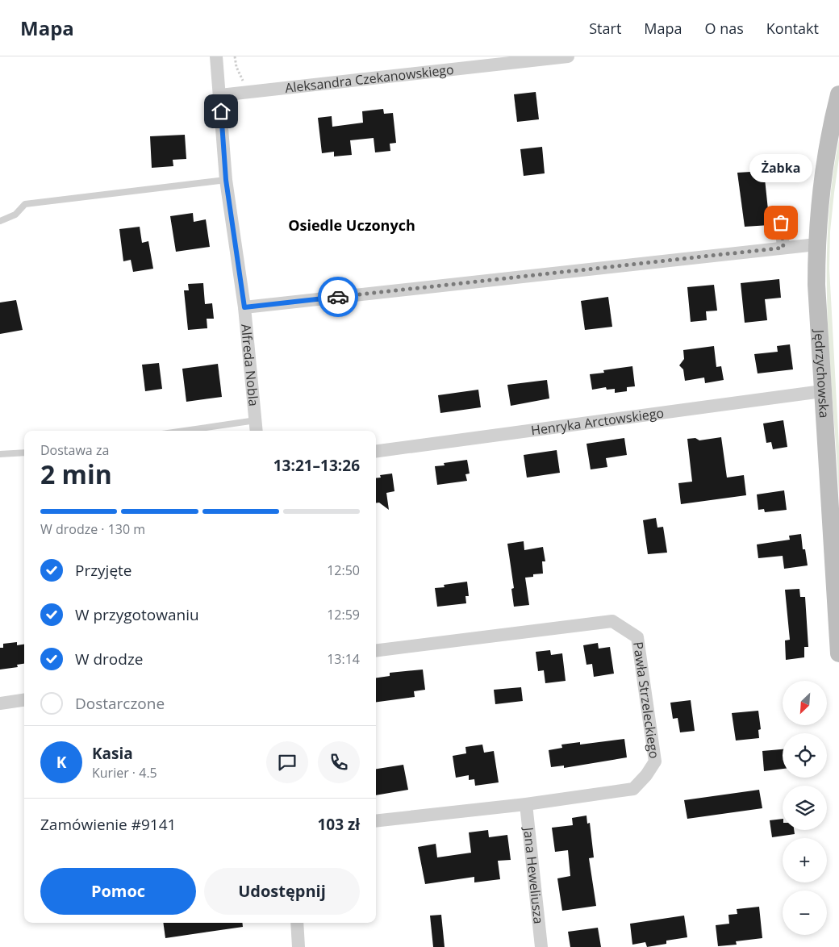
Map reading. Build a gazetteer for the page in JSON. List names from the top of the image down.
{
  "streets": {
    "main road": ["Jędrzychowska"],
    "street": [
      "Aleksandra Czekanowskiego",
      "Alfreda Nobla",
      "Henryka Arctowskiego",
      "Pawła Strzeleckiego",
      "Jana Heweliusza"
    ]
  },
  "crossings": [
    ["Aleksandra Czekanowskiego", "Alfreda Nobla"],
    ["Jędrzychowska", "Henryka Arctowskiego"],
    ["Pawła Strzeleckiego", "Jana Heweliusza"]
  ],
  "districts": ["Osiedle Uczonych"],
  "places": ["Żabka"],
  "north": "bottom left",
  "page": {
    "header": "Mapa",
    "nav": [
      "Start",
      "Mapa",
      "O nas",
      "Kontakt"
    ],
    "bubble": "Żabka",
    "heading": ["2 min", "Dostawa za", "13:21–13:26"],
    "panel": [
      "Kasia",
      "Kurier · 4.5",
      "Zamówienie #9141",
      "103 zł"
    ],
    "bar": "W drodze · 130 m",
    "list": [
      ["Przyjęte", "12:50"],
      ["W przygotowaniu", "12:59"],
      ["W drodze", "13:14"],
      "Dostarczone"
    ],
    "map_buttons": ["+", "−"],
    "round": "K",
    "buttons": ["Pomoc", "Udostępnij"]
  }
}
